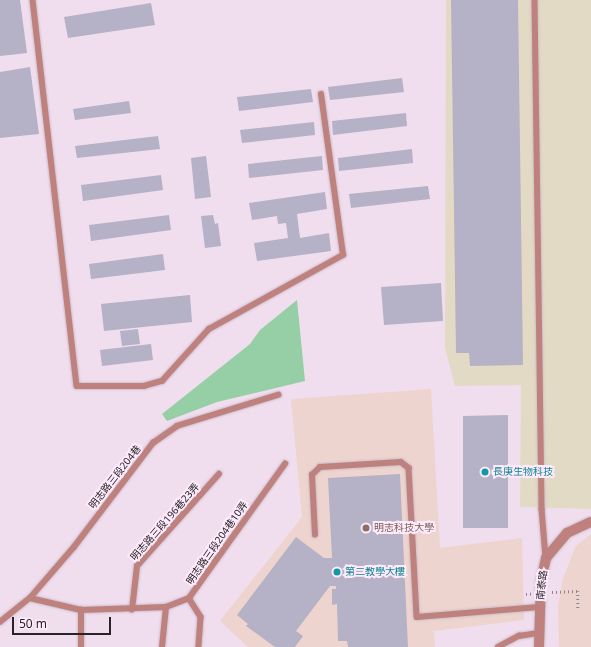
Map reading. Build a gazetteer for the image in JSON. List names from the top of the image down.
{
  "streets": {
    "street": ["南泰路"],
    "lane": ["明志路三段204巷", "明志路三段196巷23弄", "明志路三段204巷10弄"]
  },
  "crossings": [
    ["明志路三段204巷", "明志路三段204巷10弄"],
    ["明志路三段196巷23弄", "明志路三段204巷10弄"]
  ],
  "places": ["長庚生物科技", "明志科技大學", "第二教學大樓"],
  "scale_bar": "50 m"
}
